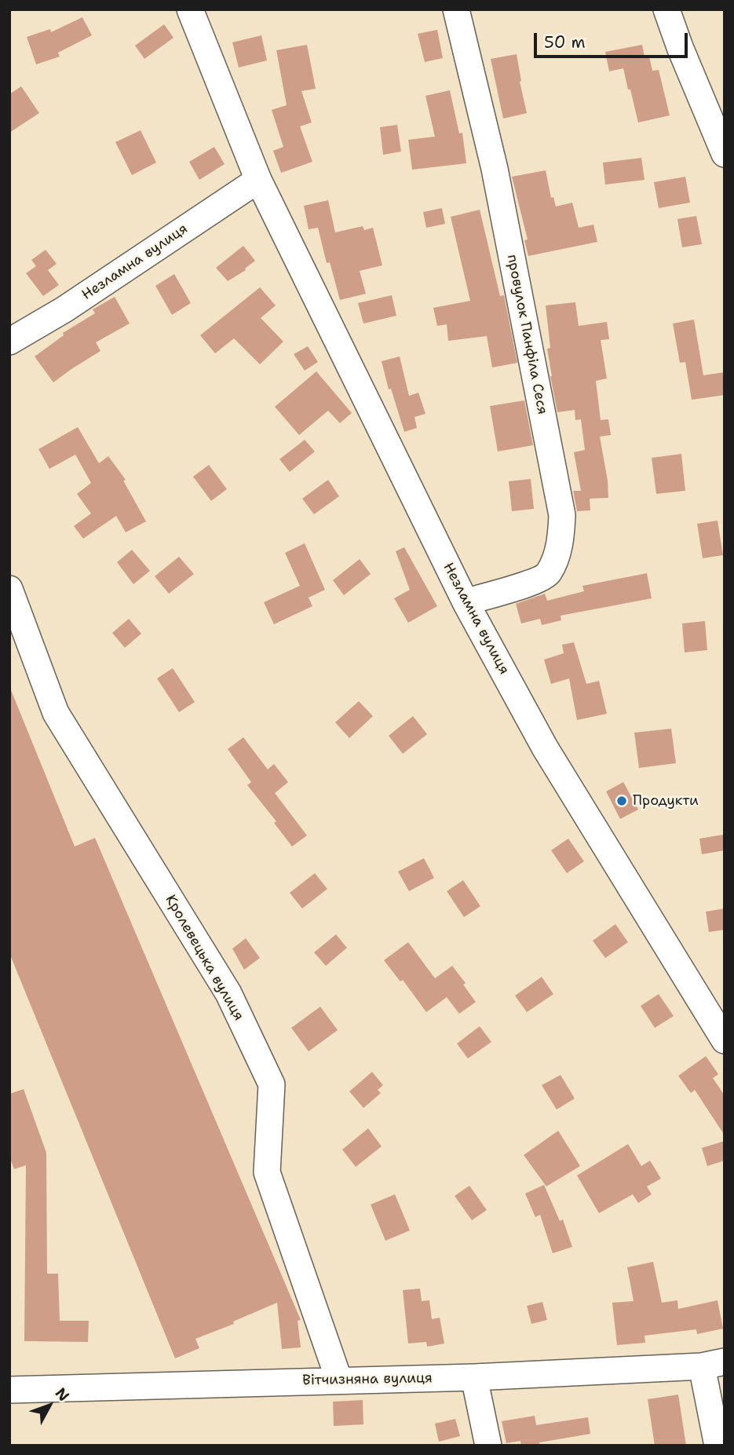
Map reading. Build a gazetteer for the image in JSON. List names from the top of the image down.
{
  "streets": {
    "street": [
      "Незламна вулиця",
      "провулок Панфіла Сеся",
      "Кролевецька вулиця",
      "Вітчизняна вулиця"
    ]
  },
  "crossings": [
    ["Незламна вулиця", "провулок Панфіла Сеся"],
    ["Кролевецька вулиця", "Вітчизняна вулиця"]
  ],
  "places": ["Продукти"],
  "scale_bar": "50 m",
  "north": "top right"
}
